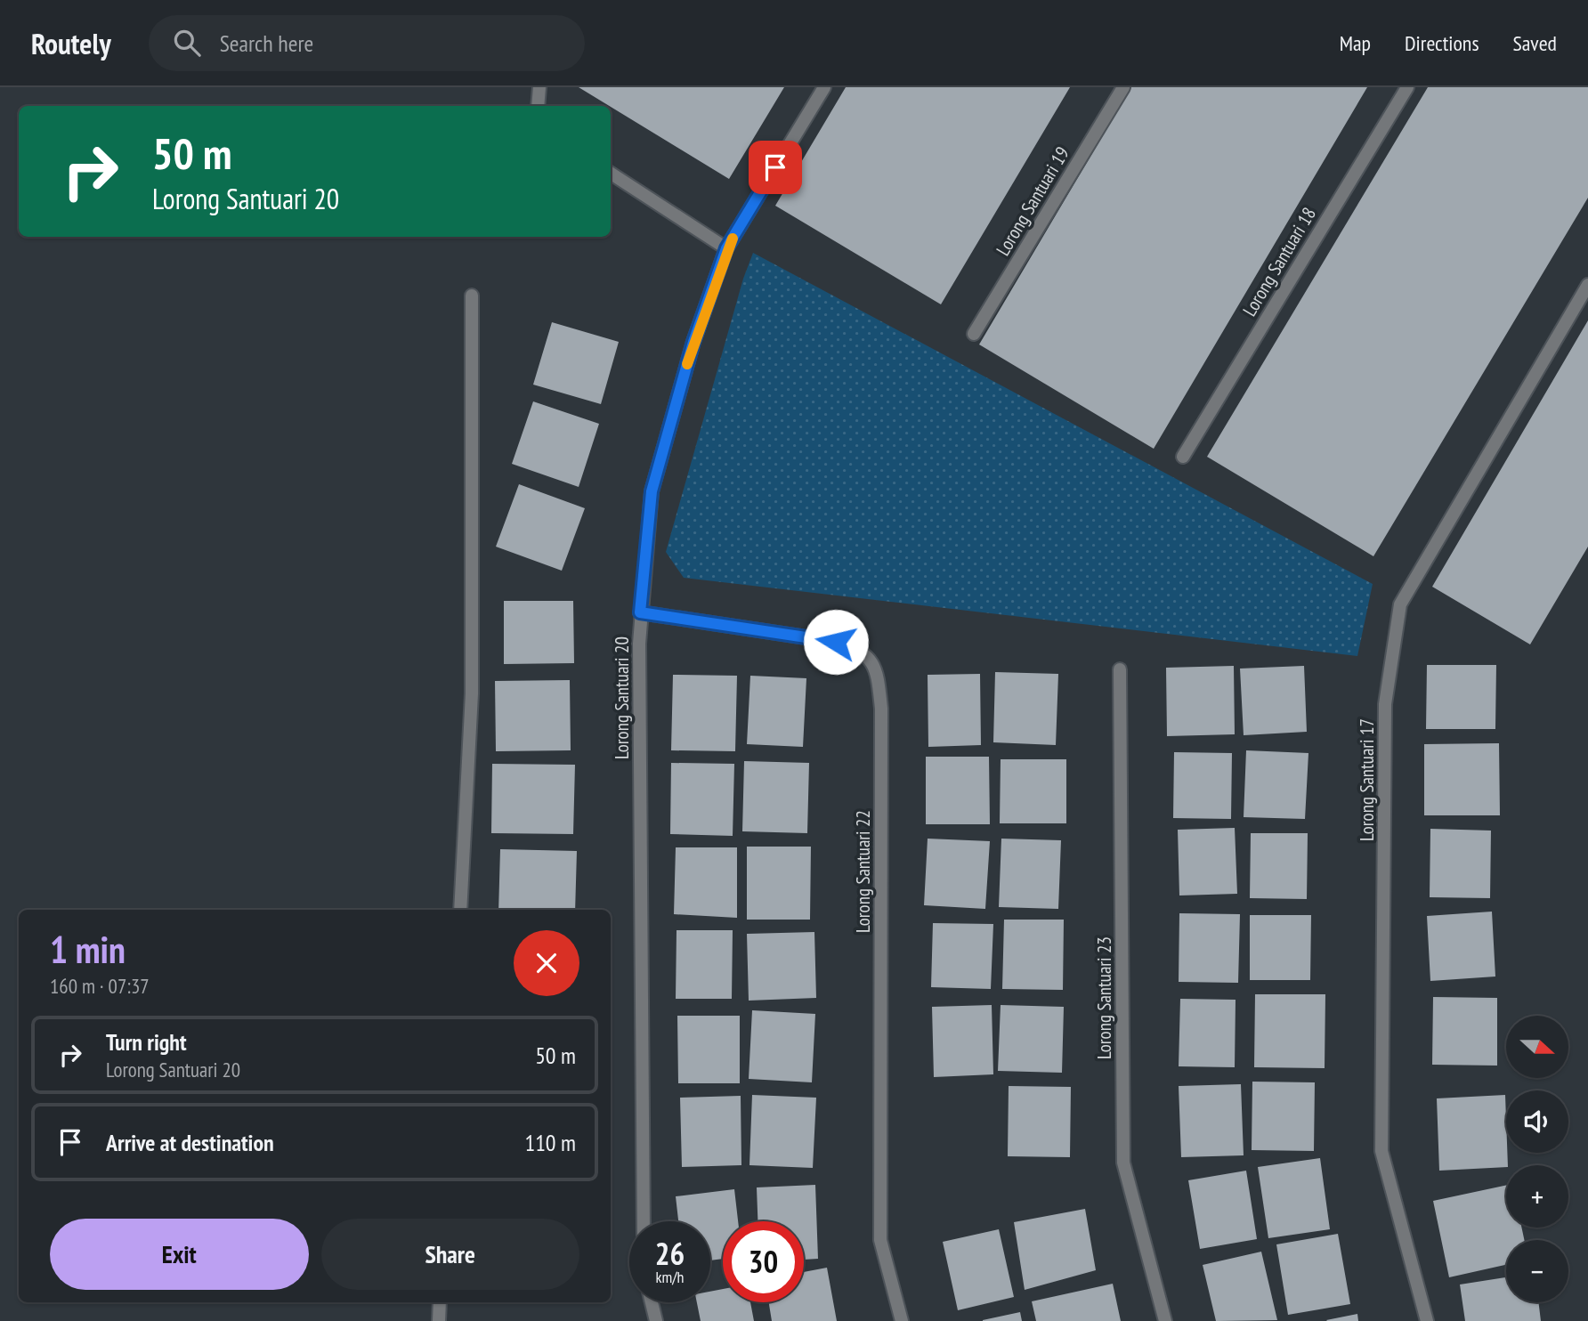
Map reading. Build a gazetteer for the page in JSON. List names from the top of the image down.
{
  "streets": {
    "street": [
      "Lorong Santuari 19",
      "Lorong Santuari 18",
      "Lorong Santuari 20",
      "Lorong Santuari 17",
      "Lorong Santuari 22",
      "Lorong Santuari 23"
    ]
  },
  "crossings": [
    ["Lorong Santuari 20", "Lorong Santuari 22"]
  ],
  "north": "right",
  "page": {
    "header": "Routely",
    "search": "Search here",
    "nav": ["Map", "Directions", "Saved"],
    "turn": ["50 m", "Lorong Santuari 20"],
    "heading": ["1 min", "160 m · 07:37"],
    "map_buttons": ["+", "−"],
    "list": [
      {
        "name": "Turn right",
        "note": "Lorong Santuari 20",
        "value": "50 m"
      },
      {
        "name": "Arrive at destination",
        "value": "110 m"
      }
    ],
    "buttons": ["Exit", "Share"],
    "speed": "26 km/h",
    "limit": "30"
  }
}
